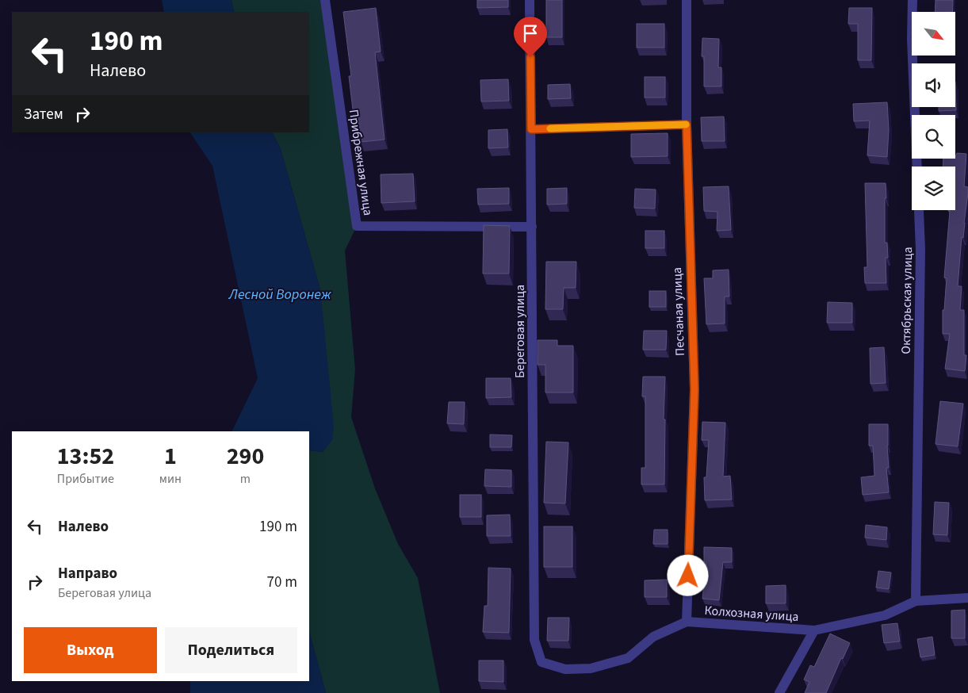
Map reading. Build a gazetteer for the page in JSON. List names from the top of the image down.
{
  "streets": {
    "street": [
      "Прибрежная улица",
      "Октябрьская улица",
      "Песчаная улица",
      "Береговая улица",
      "Колхозная улица"
    ]
  },
  "crossings": [
    ["Прибрежная улица", "Береговая улица"],
    ["Октябрьская улица", "Колхозная улица"],
    ["Песчаная улица", "Береговая улица"],
    ["Песчаная улица", "Колхозная улица"],
    ["Береговая улица", "Колхозная улица"]
  ],
  "water": ["Лесной Воронеж"],
  "north": "bottom right",
  "page": {
    "turn": ["190 m", "Налево"],
    "then": "Затем",
    "eta": [
      "13:52",
      "Прибытие",
      "1",
      "мин",
      "290",
      "m"
    ],
    "list": [
      {
        "name": "Налево",
        "value": "190 m"
      },
      {
        "name": "Направо",
        "note": "Береговая улица",
        "value": "70 m"
      }
    ],
    "buttons": ["Выход", "Поделиться"]
  }
}
